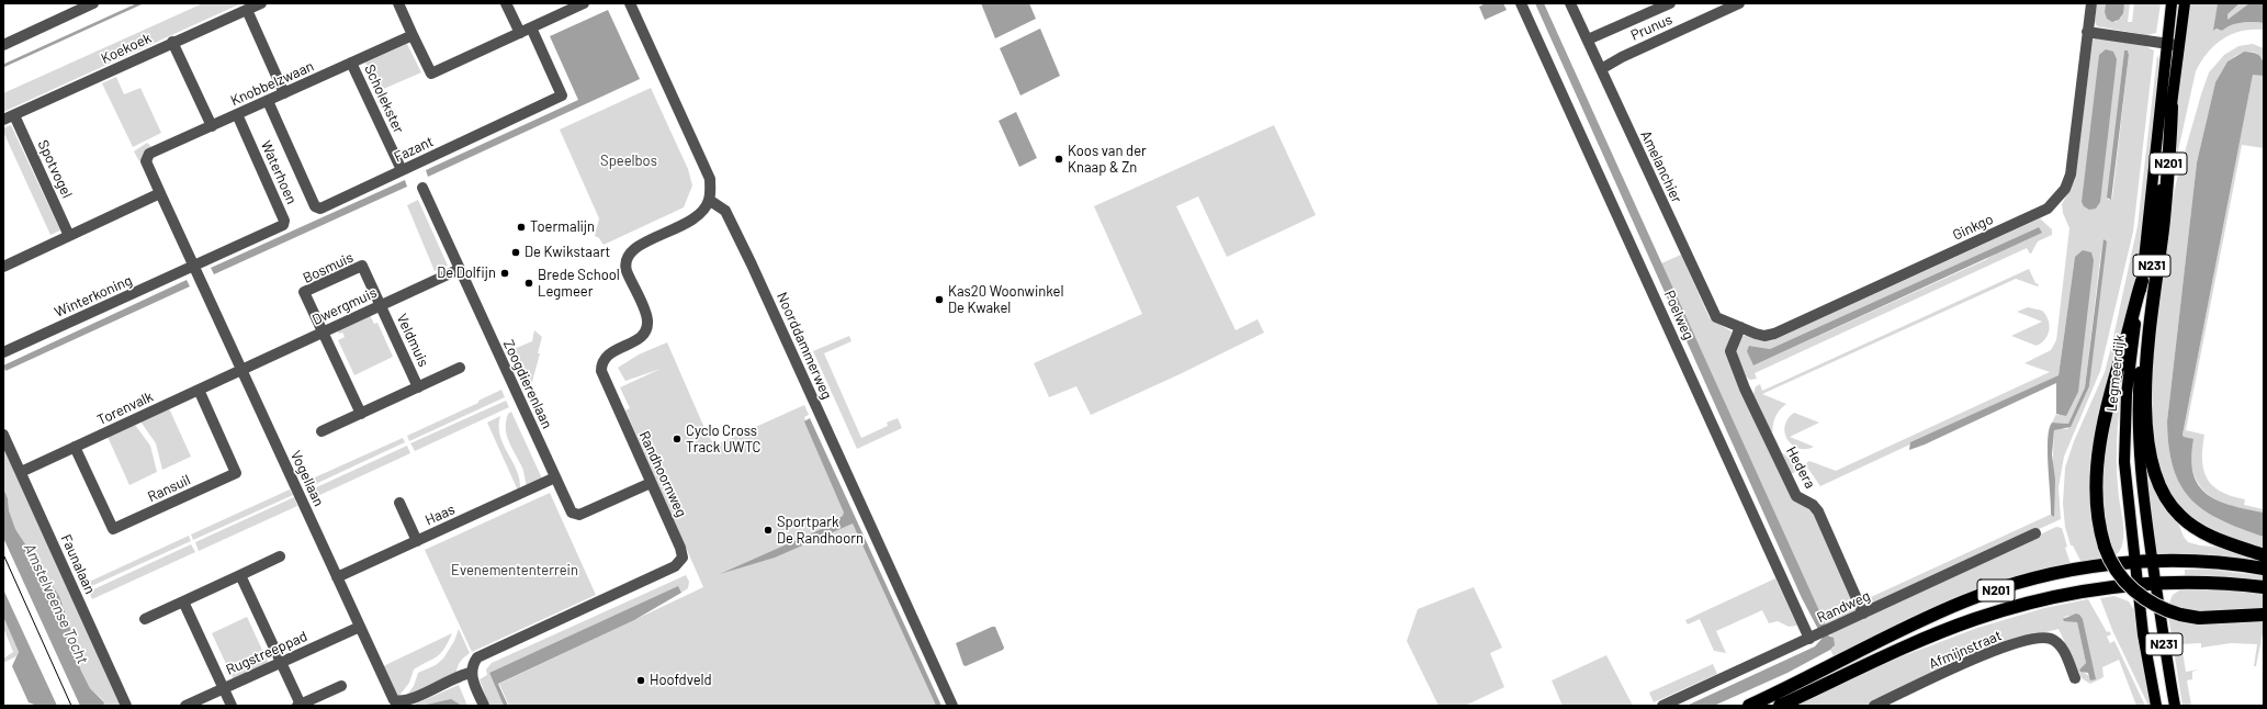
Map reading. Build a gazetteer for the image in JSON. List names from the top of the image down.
{
  "streets": {
    "highway": ["N201", "N231"],
    "main road": ["Legmeerdijk"],
    "street": [
      "Prunus",
      "Koekoek",
      "Knobbelzwaan",
      "Scholekster",
      "Fazant",
      "Amelanchier",
      "Spotvogel",
      "Waterhoen",
      "Ginkgo",
      "Bosmuis",
      "Winterkoning",
      "Dwergmuis",
      "Poelweg",
      "Veldmuis",
      "Noorddammerweg",
      "Zoogdierenlaan",
      "Torenvalk",
      "Hedera",
      "Randhoornweg",
      "Vogellaan",
      "Ransuil",
      "Haas",
      "Faunalaan",
      "Randweg",
      "Afmijnstraat",
      "Rugstreeppad"
    ]
  },
  "crossings": [
    ["Prunus", "Amelanchier"],
    ["Koekoek", "Spotvogel"],
    ["Knobbelzwaan", "Scholekster"],
    ["Knobbelzwaan", "Fazant"],
    ["Knobbelzwaan", "Waterhoen"],
    ["Knobbelzwaan", "Vogellaan"],
    ["Scholekster", "Fazant"],
    ["N201", "Legmeerdijk"],
    ["Amelanchier", "Ginkgo"],
    ["Amelanchier", "Hedera"],
    ["Waterhoen", "Winterkoning"],
    ["Waterhoen", "Vogellaan"],
    ["Ginkgo", "Hedera"],
    ["N231", "Legmeerdijk"],
    ["Bosmuis", "Dwergmuis"],
    ["Bosmuis", "Veldmuis"],
    ["Winterkoning", "Vogellaan"],
    ["Dwergmuis", "Veldmuis"],
    ["Dwergmuis", "Zoogdierenlaan"],
    ["Dwergmuis", "Torenvalk"],
    ["Dwergmuis", "Vogellaan"],
    ["Poelweg", "Randweg"],
    ["Noorddammerweg", "Randhoornweg"],
    ["Zoogdierenlaan", "Randhoornweg"],
    ["Zoogdierenlaan", "Haas"],
    ["Torenvalk", "Vogellaan"],
    ["Torenvalk", "Ransuil"],
    ["Torenvalk", "Faunalaan"],
    ["Hedera", "Randweg"],
    ["Randhoornweg", "Vogellaan"],
    ["Vogellaan", "Haas"],
    ["Vogellaan", "Rugstreeppad"]
  ],
  "water": ["Amstelveense Tocht"],
  "parks": ["Speelbos", "Evenemententerrein"],
  "places": [
    "Koos van der Knaap & Zn",
    "Toermalijn",
    "De Kwikstaart",
    "De Dolfijn",
    "Brede School Legmeer",
    "Kas20 Woonwinkel De Kwakel",
    "Cyclo Cross Track UWTC",
    "Sportpark De Randhoorn",
    "Hoofdveld"
  ]
}
